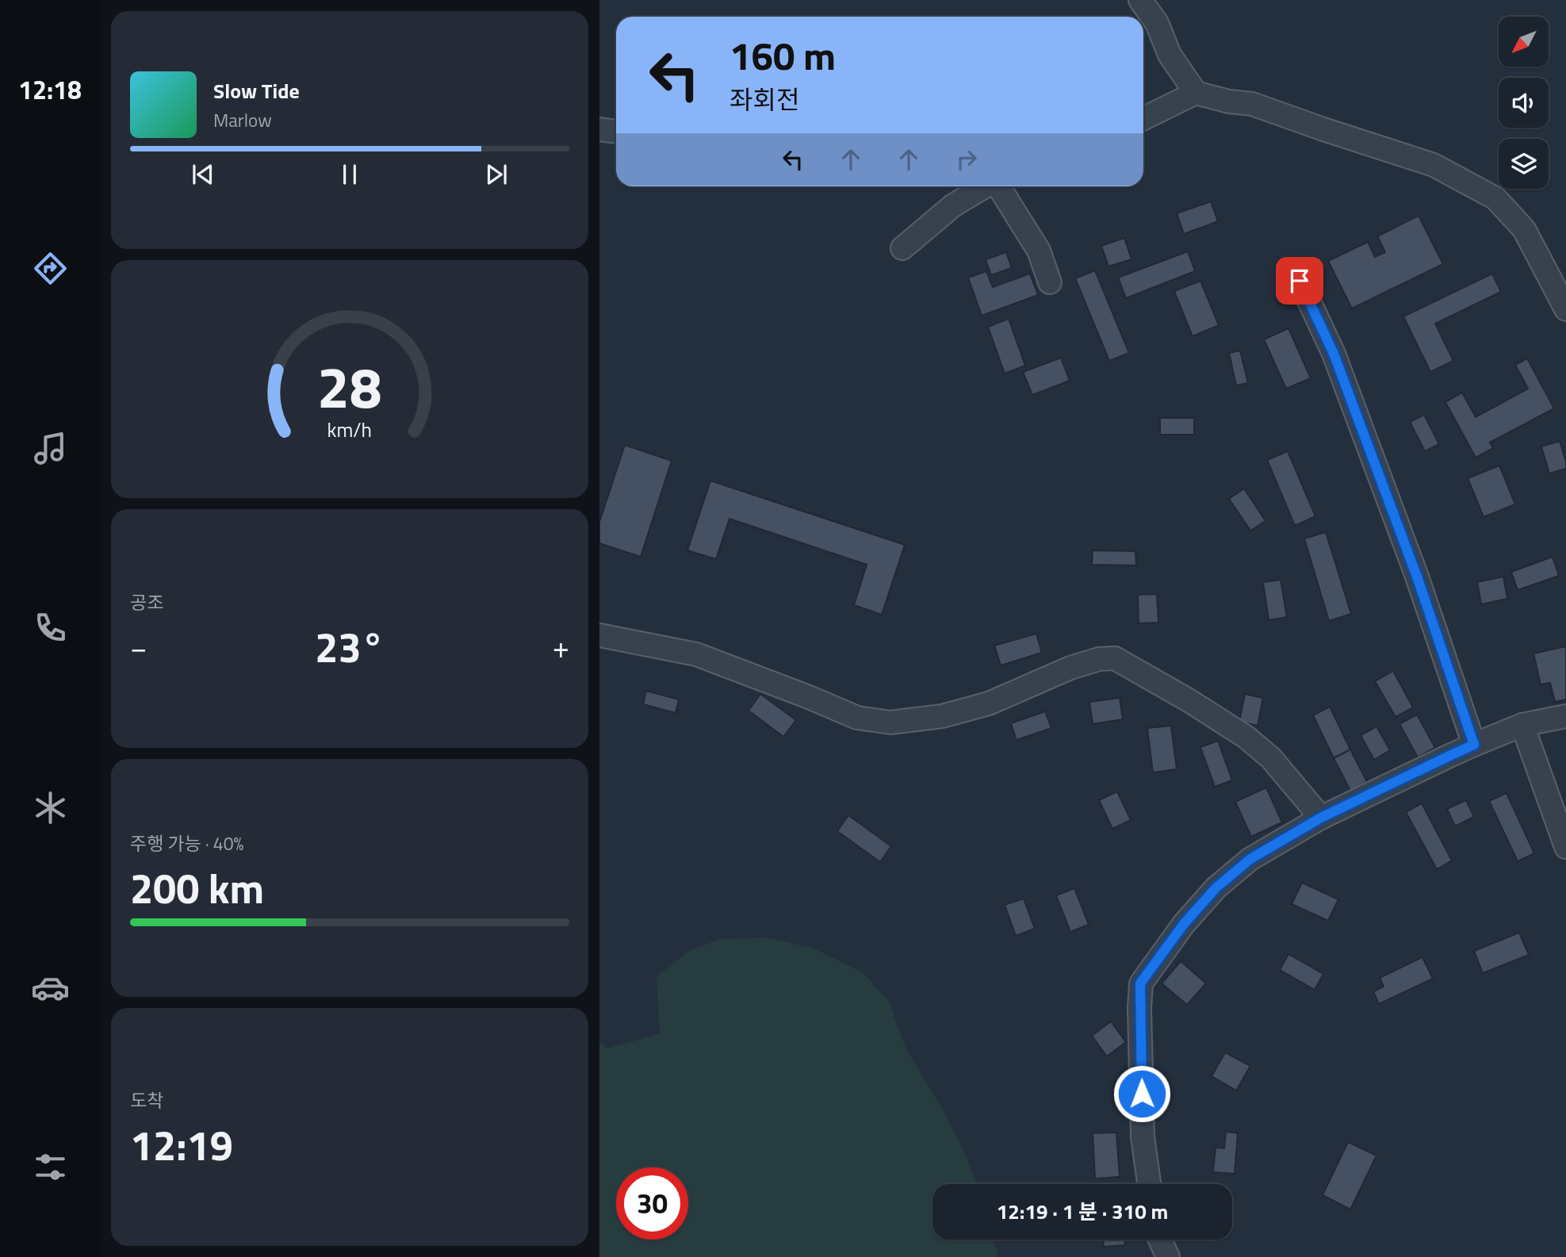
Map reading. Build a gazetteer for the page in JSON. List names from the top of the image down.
{
  "north": "bottom left",
  "page": {
    "tabs": "12:18",
    "turn": ["160 m", "좌회전"],
    "song": ["Slow Tide", "Marlow"],
    "tile": [
      "공조",
      ["주행 가능 · 40%", "200 km"],
      ["도착", "12:19"]
    ],
    "heat": ["−", "23°", "+"],
    "limit": "30",
    "trip": "12:19 · 1 분 · 310 m",
    "gauge": ["28", "km/h"]
  }
}
